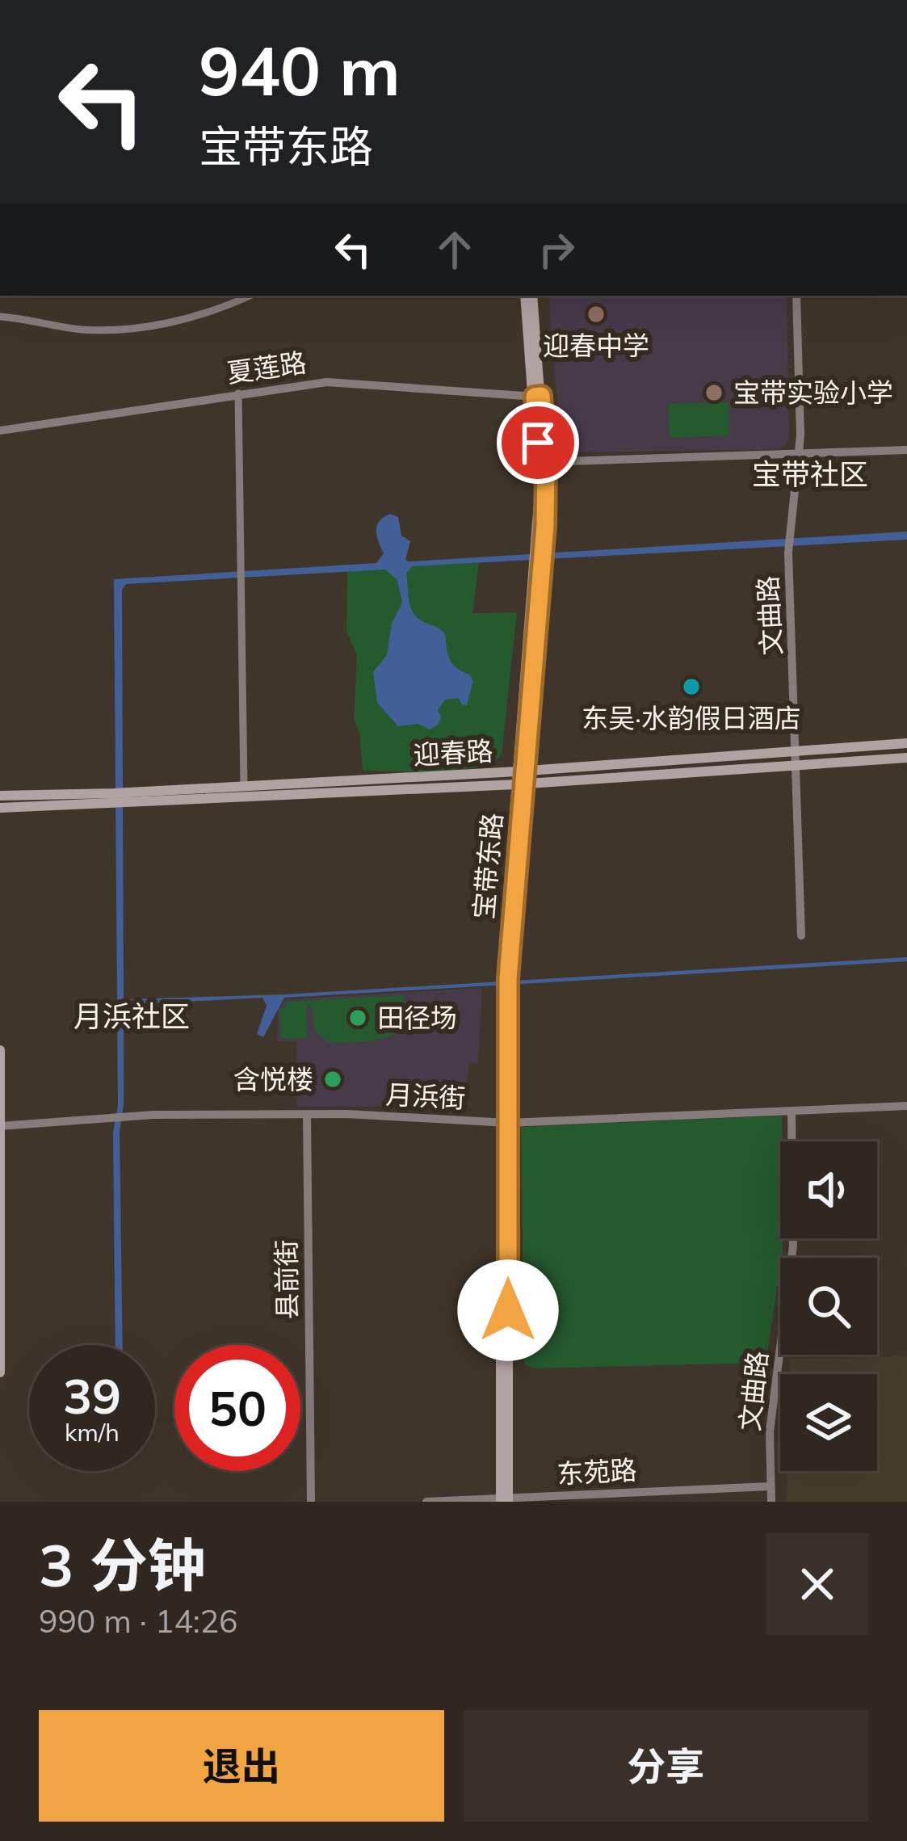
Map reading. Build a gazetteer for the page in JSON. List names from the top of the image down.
{
  "streets": {
    "main road": ["迎春路", "宝带东路"],
    "street": [
      "夏莲路",
      "文曲路",
      "月浜街",
      "县前街",
      "东苑路"
    ]
  },
  "crossings": [
    ["夏莲路", "宝带东路"],
    ["文曲路", "迎春路"],
    ["文曲路", "月浜街"],
    ["文曲路", "东苑路"],
    ["迎春路", "宝带东路"],
    ["宝带东路", "月浜街"],
    ["宝带东路", "东苑路"],
    ["月浜街", "县前街"]
  ],
  "districts": ["宝带社区", "月浜社区"],
  "places": [
    "迎春中学",
    "宝带实验小学",
    "东吴·水韵假日酒店",
    "田径场",
    "含悦楼"
  ],
  "page": {
    "turn": ["940 m", "宝带东路"],
    "speed": "39 km/h",
    "limit": "50",
    "heading": ["3 分钟", "990 m · 14:26"],
    "buttons": ["退出", "分享"]
  }
}
